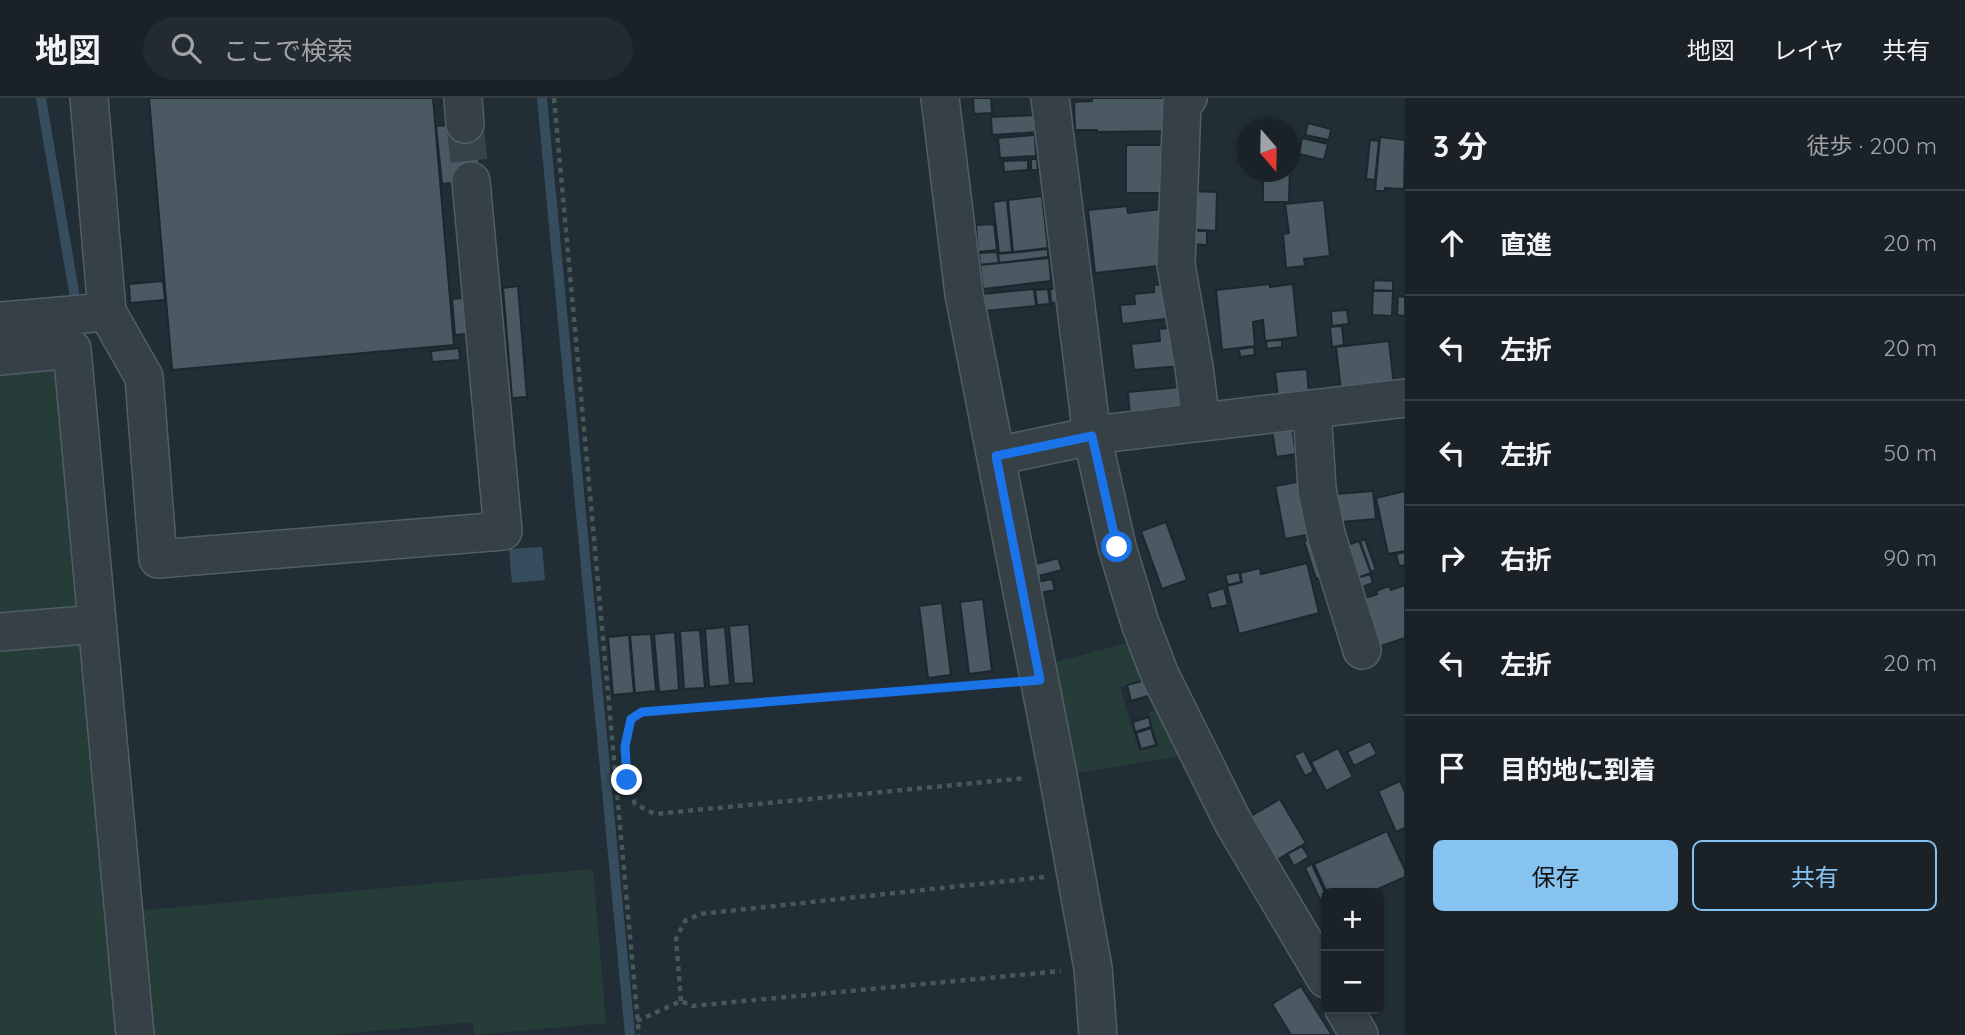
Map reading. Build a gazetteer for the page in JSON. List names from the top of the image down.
{
  "north": "bottom",
  "page": {
    "header": "地図",
    "search": "ここで検索",
    "nav": ["地図", "レイヤ", "共有"],
    "heading": ["3 分", "徒歩 · 200 m"],
    "list": [
      ["直進", "20 m"],
      ["左折", "20 m"],
      ["左折", "50 m"],
      ["右折", "90 m"],
      ["左折", "20 m"],
      "目的地に到着"
    ],
    "buttons": ["保存", "共有"],
    "map_buttons": ["+", "−"]
  }
}
